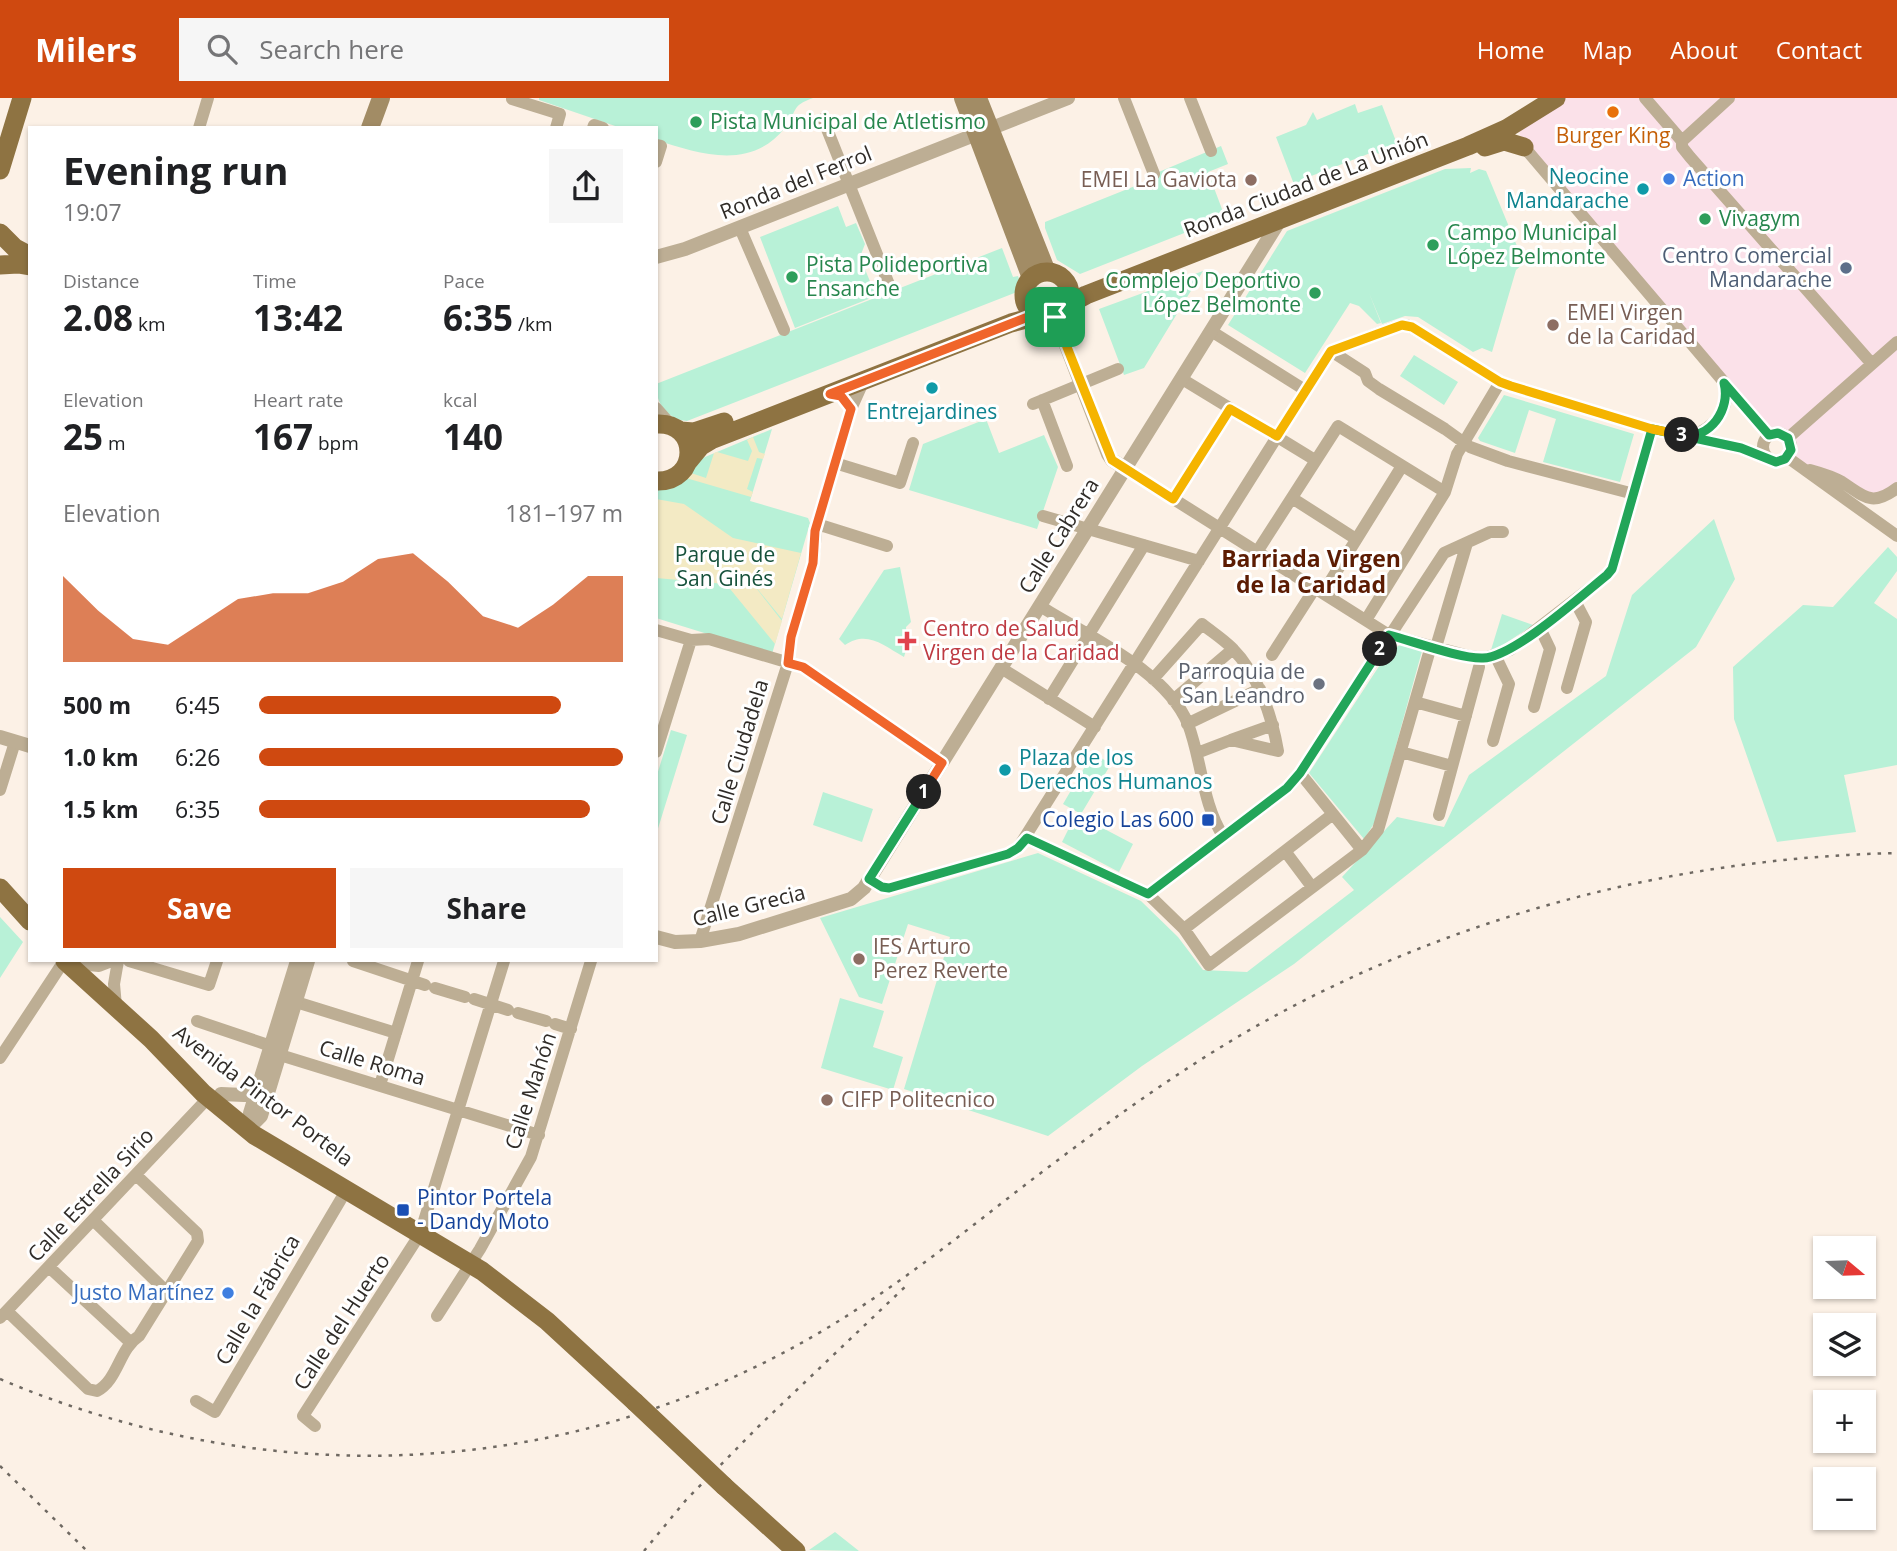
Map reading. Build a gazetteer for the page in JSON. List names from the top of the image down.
{
  "streets": {
    "main road": ["Ronda Ciudad de La Unión", "Avenida Pintor Portela"],
    "street": [
      "Ronda del Ferrol",
      "Calle Cabrera",
      "Calle Ciudadela",
      "Calle Grecia",
      "Calle Roma",
      "Calle Mahón",
      "Calle Estrella Sirio",
      "Calle la Fábrica",
      "Calle del Huerto"
    ]
  },
  "crossings": [
    ["Ronda Ciudad de La Unión", "Calle Cabrera"],
    ["Ronda Ciudad de La Unión", "Calle Ciudadela"],
    ["Calle Cabrera", "Calle Grecia"],
    ["Calle Ciudadela", "Calle Grecia"],
    ["Calle Roma", "Calle Mahón"],
    ["Calle Mahón", "Avenida Pintor Portela"],
    ["Avenida Pintor Portela", "Calle Estrella Sirio"],
    ["Avenida Pintor Portela", "Calle la Fábrica"],
    ["Avenida Pintor Portela", "Calle del Huerto"]
  ],
  "districts": ["Barriada Virgen de la Caridad"],
  "parks": ["Parque de San Ginés"],
  "places": {
    "other": [
      "Burger King",
      "Pista Municipal de Atletismo",
      "Action",
      "EMEI La Gaviota",
      "Neocine Mandarache",
      "Vivagym",
      "Campo Municipal López Belmonte",
      "Centro Comercial Mandarache",
      "Pista Polideportiva Ensanche",
      "Complejo Deportivo López Belmonte",
      "EMEI Virgen de la Caridad",
      "Entrejardines",
      "Parroquia de San Leandro",
      "Plaza de los Derechos Humanos",
      "IES Arturo Perez Reverte",
      "CIFP Politecnico",
      "Justo Martínez"
    ],
    "health": ["Centro de Salud Virgen de la Caridad"],
    "transit": ["Colegio Las 600", "Pintor Portela - Dandy Moto"]
  },
  "north": "right",
  "page": {
    "header": "Milers",
    "search": "Search here",
    "nav": [
      "Home",
      "Map",
      "About",
      "Contact"
    ],
    "heading": ["Evening run", "19:07"],
    "stats": [
      ["Distance", "2.08 km"],
      ["Time", "13:42"],
      ["Pace", "6:35 /km"],
      ["Elevation", "25 m"],
      ["Heart rate", "167 bpm"],
      ["kcal", "140"]
    ],
    "pins": ["3", "2", "1"],
    "chart": ["Elevation", "181–197 m"],
    "list": [
      {
        "name": "500 m",
        "note": "6:45"
      },
      {
        "name": "1.0 km",
        "note": "6:26"
      },
      {
        "name": "1.5 km",
        "note": "6:35"
      }
    ],
    "buttons": ["Save", "Share"],
    "map_buttons": ["+", "−"]
  }
}
